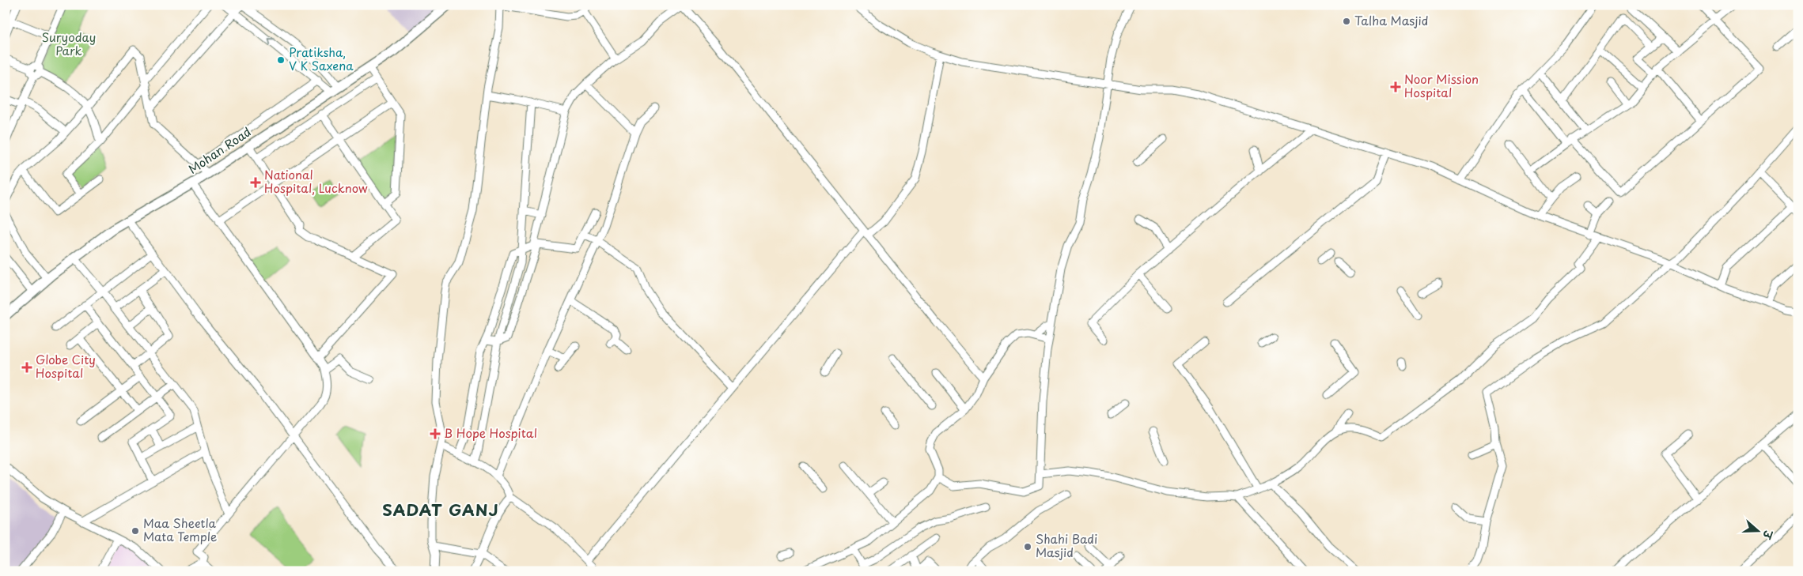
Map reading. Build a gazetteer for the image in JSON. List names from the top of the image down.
{
  "streets": {
    "main road": ["Mohan Road"]
  },
  "districts": ["SADAT GANJ"],
  "parks": ["Suryoday Park"],
  "places": {
    "other": [
      "Talha Masjid",
      "Pratiksha, V K Saxena",
      "Maa Sheetla Mata Temple",
      "Shahi Badi Masjid"
    ],
    "health": [
      "Noor Mission Hospital",
      "National Hospital, Lucknow",
      "Globe City Hospital",
      "B Hope Hospital"
    ]
  },
  "north": "right"
}
